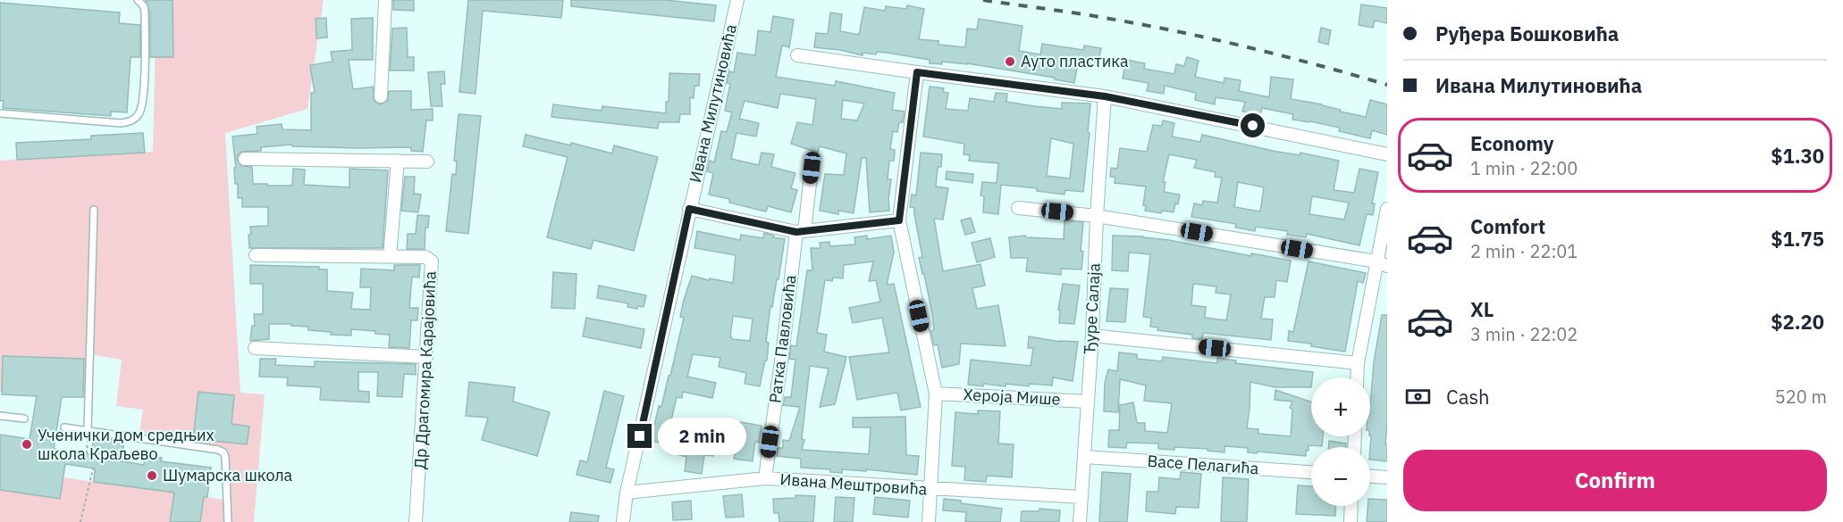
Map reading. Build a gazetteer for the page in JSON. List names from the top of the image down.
{
  "streets": {
    "street": [
      "Ивана Милутиновића",
      "Ђуре Салаја",
      "Ратка Павловића",
      "Др Драгомира Карајовића",
      "Хероја Мише",
      "Васе Пелагића",
      "Ивана Мештровића"
    ]
  },
  "crossings": [
    ["Ивана Милутиновића", "Ивана Мештровића"],
    ["Ђуре Салаја", "Хероја Мише"],
    ["Ђуре Салаја", "Васе Пелагића"],
    ["Ђуре Салаја", "Ивана Мештровића"],
    ["Ратка Павловића", "Ивана Мештровића"]
  ],
  "places": ["Ауто пластика", "Ученички дом средњих школа Краљево", "Шумарска школа"],
  "page": {
    "banner": ["Руђера Бошковића", "Ивана Милутиновића"],
    "list": [
      {
        "name": "Economy",
        "note": "1 min · 22:00",
        "value": "$1.30"
      },
      {
        "name": "Comfort",
        "note": "2 min · 22:01",
        "value": "$1.75"
      },
      {
        "name": "XL",
        "note": "3 min · 22:02",
        "value": "$2.20"
      }
    ],
    "pay": ["Cash", "520 m"],
    "map_buttons": ["+", "−"],
    "bubble": "2 min",
    "buttons": "Confirm"
  }
}
